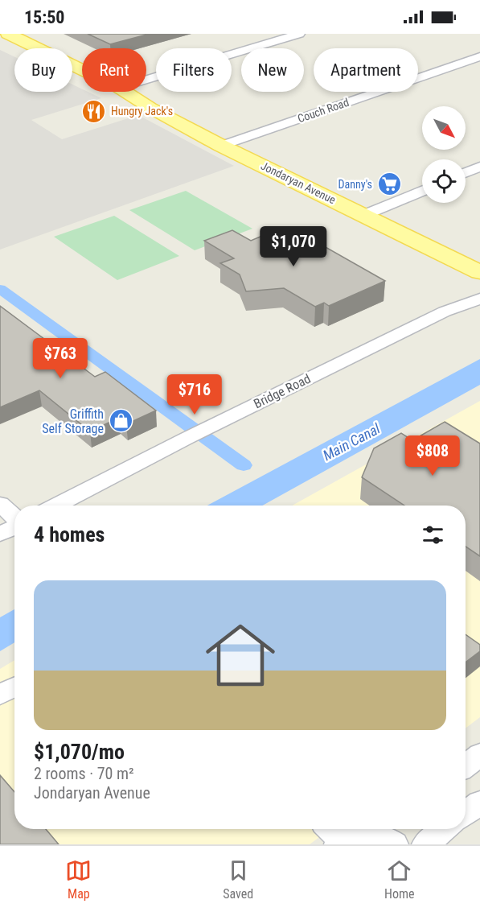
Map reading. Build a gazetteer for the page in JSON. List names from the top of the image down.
{
  "streets": {
    "main road": ["Jondaryan Avenue"],
    "street": ["Couch Road", "Bridge Road"]
  },
  "crossings": [
    ["Couch Road", "Jondaryan Avenue"]
  ],
  "water": ["Main Canal"],
  "places": {
    "restaurant": ["Hungry Jack's"],
    "supermarket": ["Danny's"],
    "shop": ["Griffith Self Storage"]
  },
  "north": "bottom right",
  "page": {
    "status": "15:50",
    "chip": [
      "Buy",
      "Rent",
      "Filters",
      "New",
      "Apartment"
    ],
    "price": [
      "$1,070",
      "$763",
      "$716",
      "$808"
    ],
    "heading": "4 homes",
    "list": [
      {
        "name": "$1,070/mo",
        "note": "2 rooms · 70 m² · Jondaryan Avenue"
      }
    ],
    "tabs": ["Map", "Saved", "Home"]
  }
}
